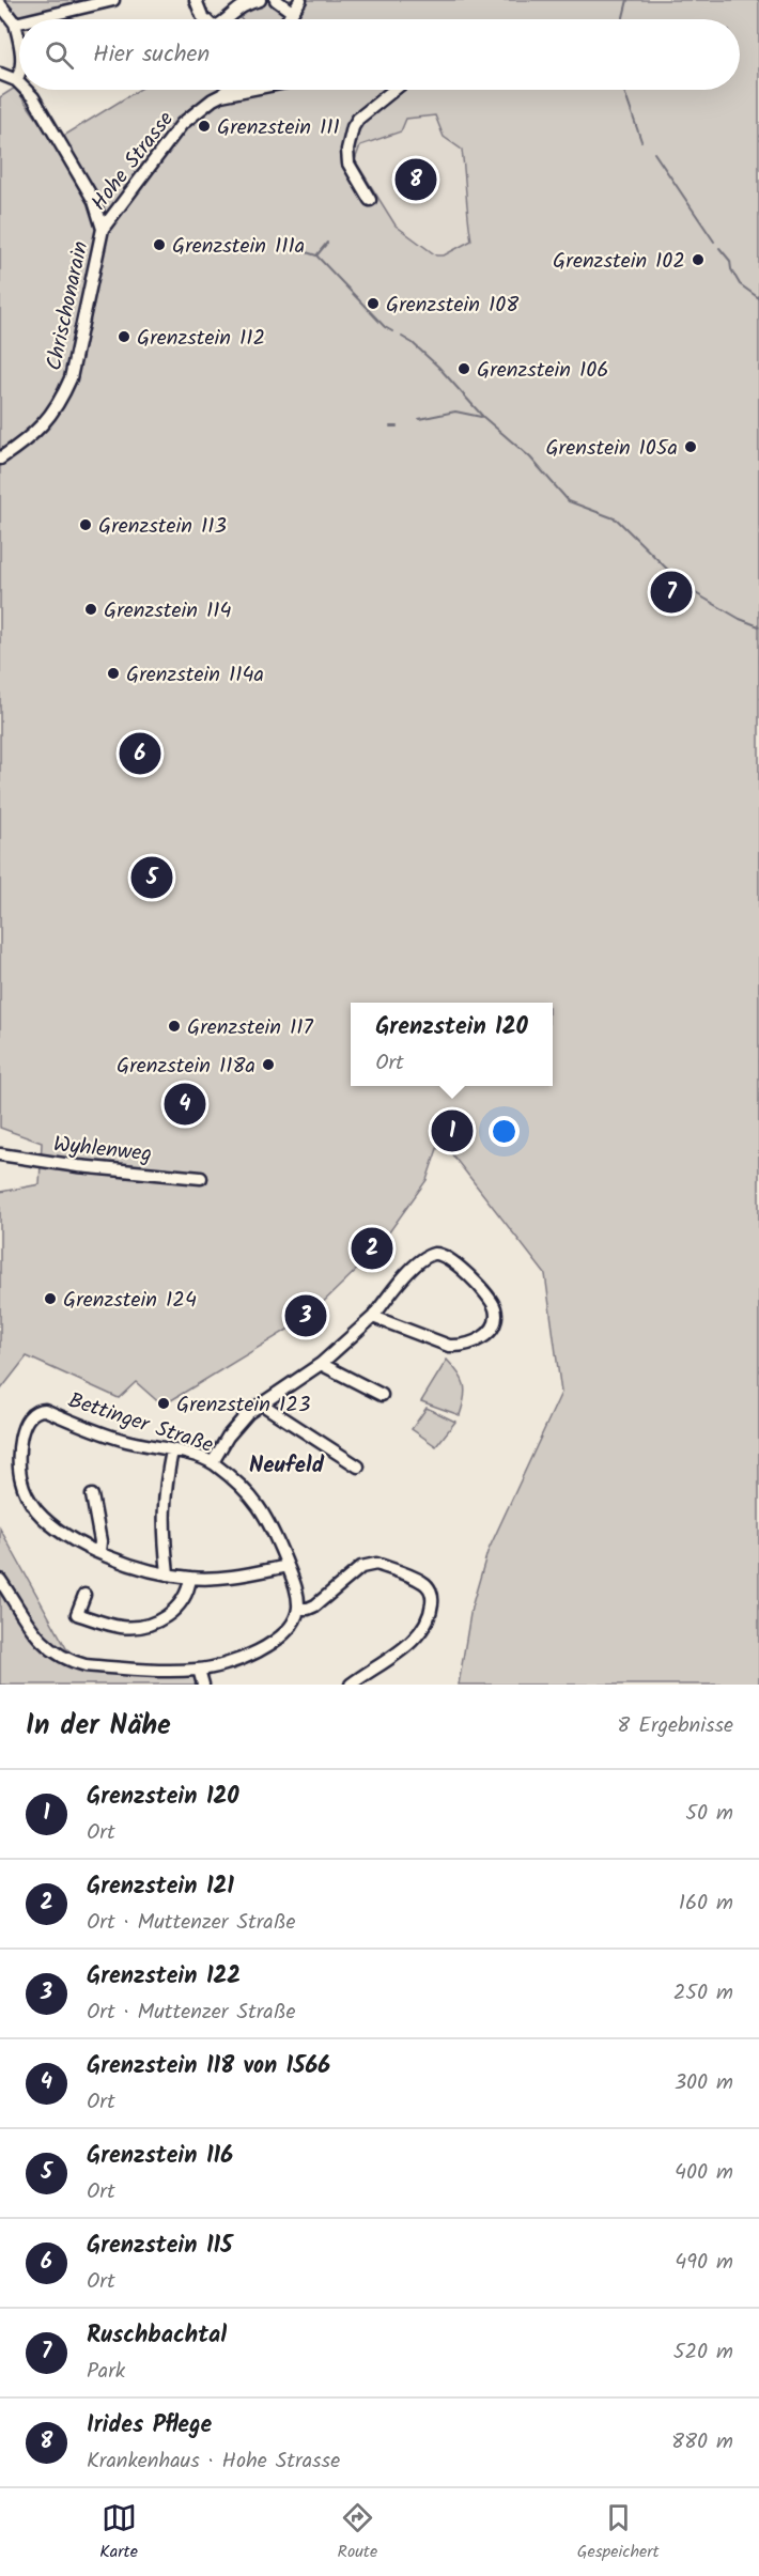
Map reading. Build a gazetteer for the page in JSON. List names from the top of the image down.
{
  "streets": {
    "street": [
      "Hohe Strasse",
      "Chrischonarain",
      "Wyhlenweg",
      "Bettinger Straße"
    ]
  },
  "crossings": [
    ["Hohe Strasse", "Chrischonarain"]
  ],
  "districts": ["Neufeld"],
  "places": [
    "Grenzstein 111",
    "Grenzstein 111a",
    "Grenzstein 102",
    "Grenzstein 108",
    "Grenzstein 112",
    "Grenzstein 106",
    "Grenstein 105a",
    "Grenzstein 113",
    "Grenzstein 114",
    "Grenzstein 114a",
    "Grenzstein 117",
    "Grenzstein 118a",
    "Grenzstein 124",
    "Grenzstein 123"
  ],
  "page": {
    "search": "Hier suchen",
    "pins": [
      "8",
      "7",
      "6",
      "5",
      "4",
      "1",
      "2",
      "3"
    ],
    "popup": ["Grenzstein 120", "Ort"],
    "heading": ["In der Nähe", "8 Ergebnisse"],
    "list": [
      {
        "mark": "1",
        "name": "Grenzstein 120",
        "note": "Ort",
        "value": "50 m"
      },
      {
        "mark": "2",
        "name": "Grenzstein 121",
        "note": "Ort · Muttenzer Straße",
        "value": "160 m"
      },
      {
        "mark": "3",
        "name": "Grenzstein 122",
        "note": "Ort · Muttenzer Straße",
        "value": "250 m"
      },
      {
        "mark": "4",
        "name": "Grenzstein 118 von 1566",
        "note": "Ort",
        "value": "300 m"
      },
      {
        "mark": "5",
        "name": "Grenzstein 116",
        "note": "Ort",
        "value": "400 m"
      },
      {
        "mark": "6",
        "name": "Grenzstein 115",
        "note": "Ort",
        "value": "490 m"
      },
      {
        "mark": "7",
        "name": "Ruschbachtal",
        "note": "Park",
        "value": "520 m"
      },
      {
        "mark": "8",
        "name": "Irides Pflege",
        "note": "Krankenhaus · Hohe Strasse",
        "value": "880 m"
      }
    ],
    "nav": ["Karte", "Route", "Gespeichert"]
  }
}
